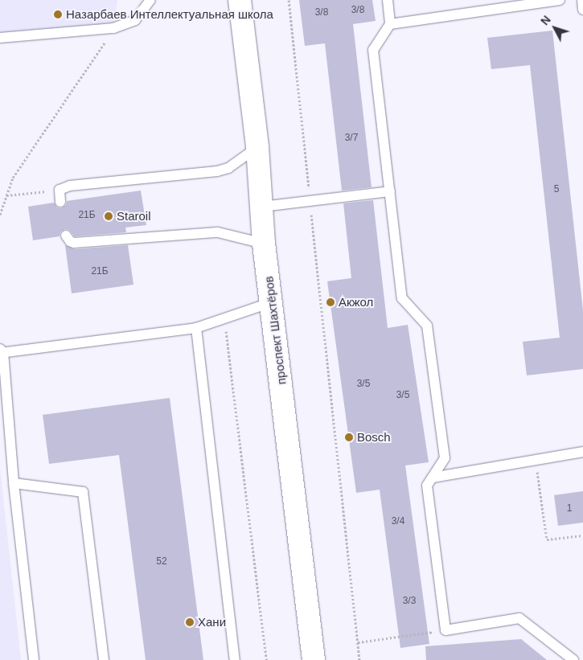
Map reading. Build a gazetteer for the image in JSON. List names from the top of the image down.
{
  "streets": {
    "street": ["проспект Шахтёров"]
  },
  "places": [
    "Назарбаев Интеллектуальная школа",
    "Staroil",
    "Акжол",
    "Bosch",
    "Хани"
  ],
  "house_numbers": [
    "3/8",
    "3/8",
    "3/7",
    "5",
    "21Б",
    "21Б",
    "3/5",
    "3/5",
    "1",
    "3/4",
    "52",
    "3/3"
  ],
  "north": "top left"
}
